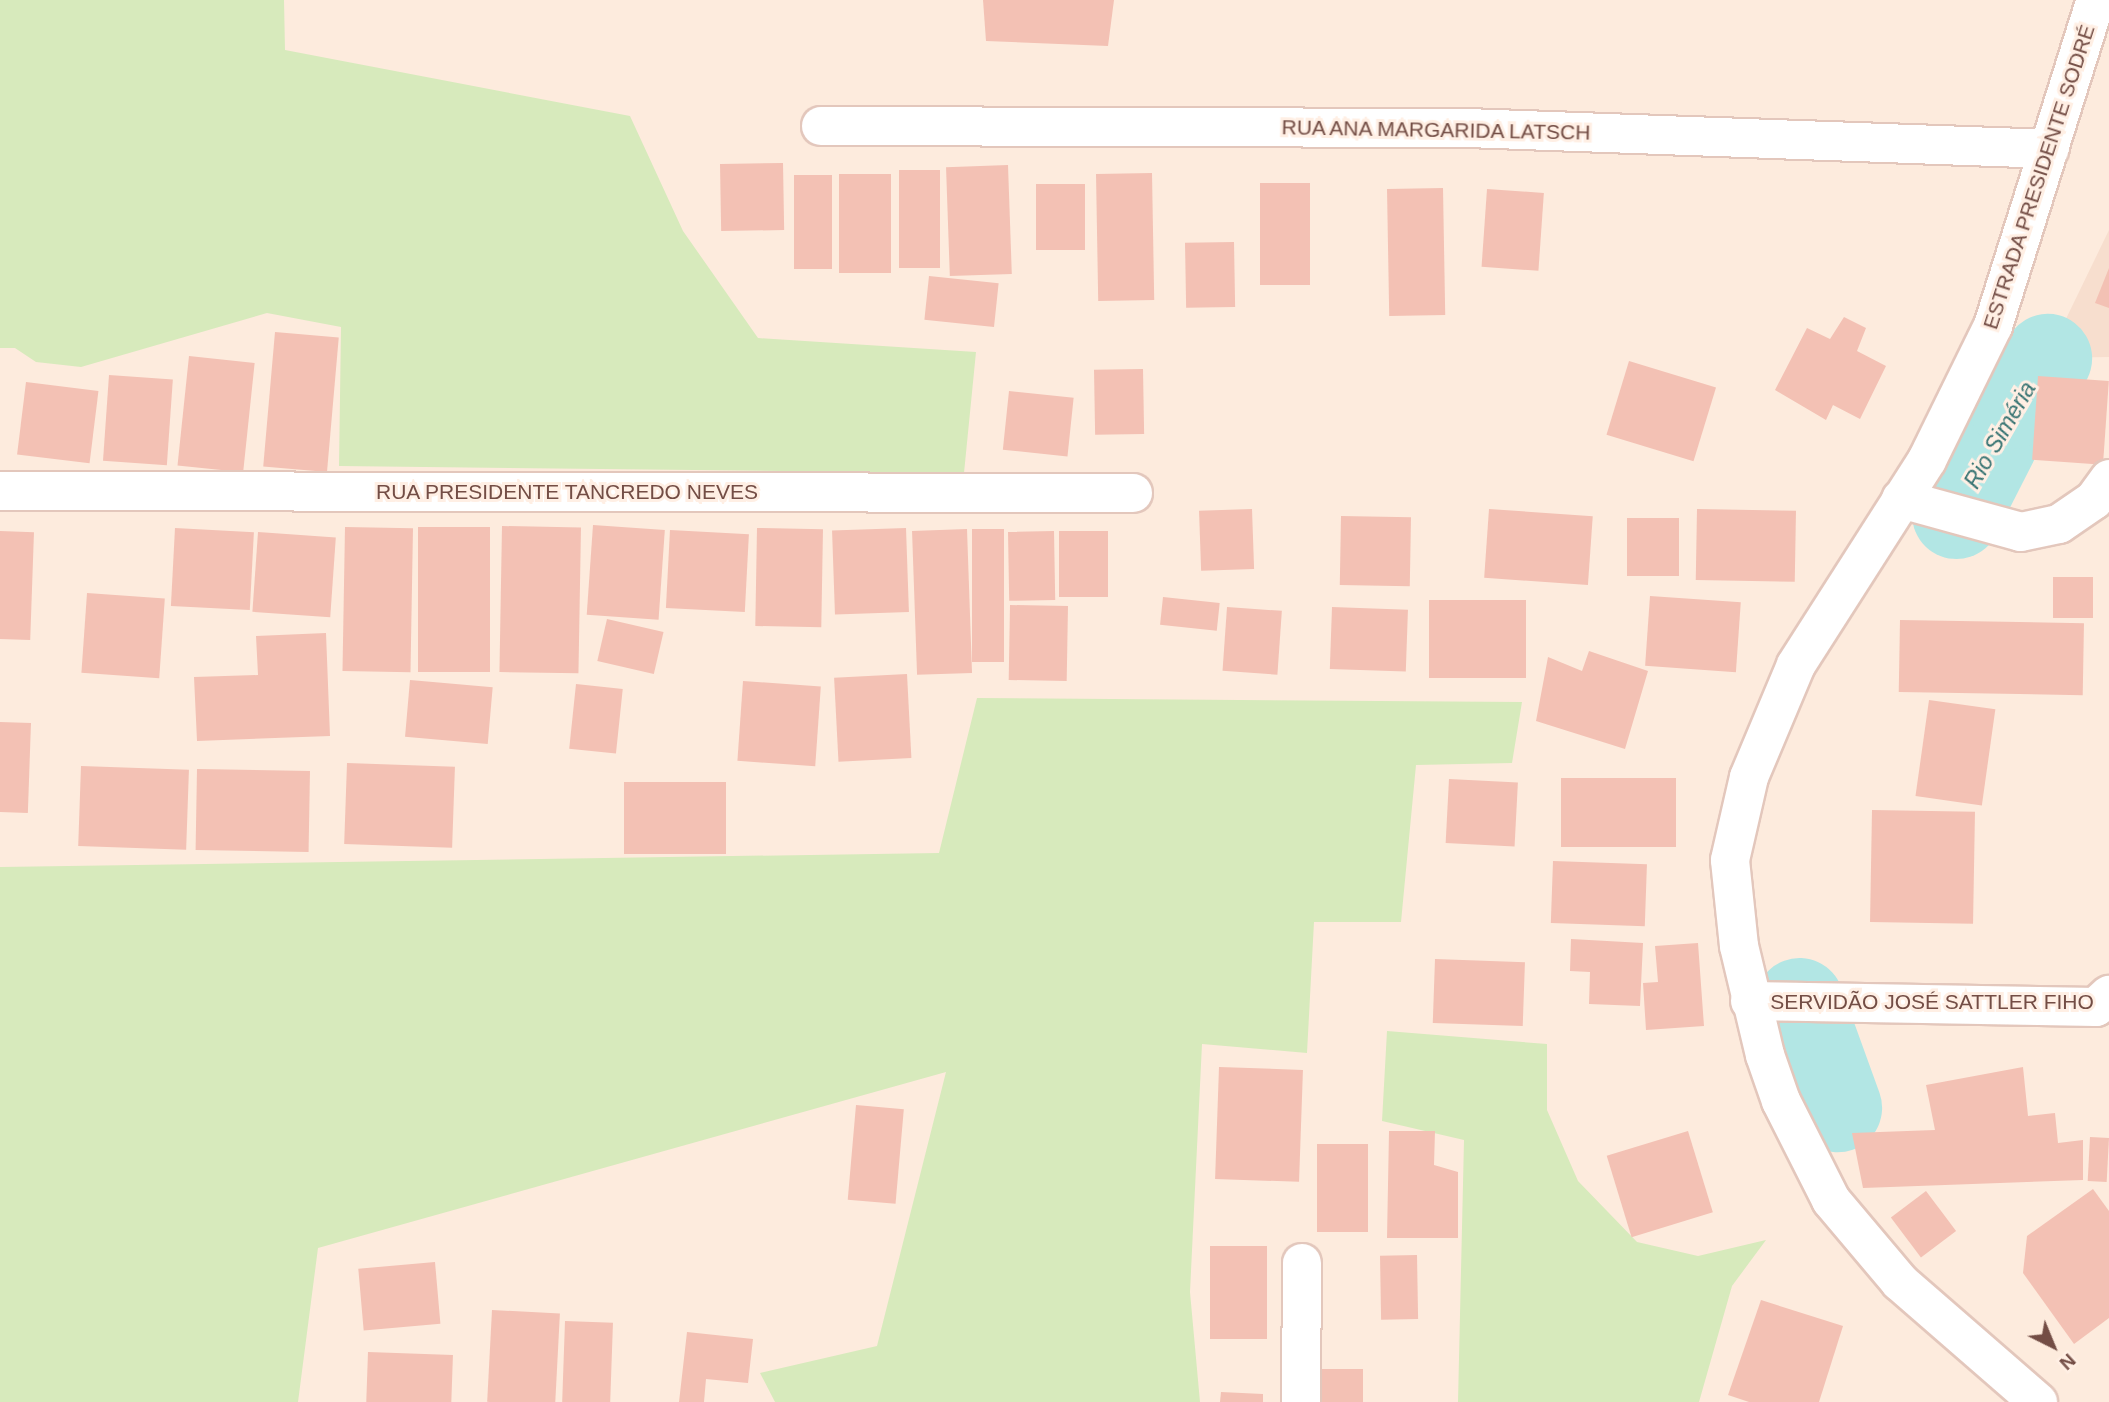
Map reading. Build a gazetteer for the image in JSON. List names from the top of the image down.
{
  "streets": {
    "street": [
      "RUA ANA MARGARIDA LATSCH",
      "ESTRADA PRESIDENTE SODRÉ",
      "RUA PRESIDENTE TANCREDO NEVES",
      "SERVIDÃO JOSÉ SATTLER FIHO"
    ]
  },
  "crossings": [
    ["RUA ANA MARGARIDA LATSCH", "ESTRADA PRESIDENTE SODRÉ"],
    ["ESTRADA PRESIDENTE SODRÉ", "SERVIDÃO JOSÉ SATTLER FIHO"]
  ],
  "water": ["Rio Siméria"],
  "north": "bottom right"
}
